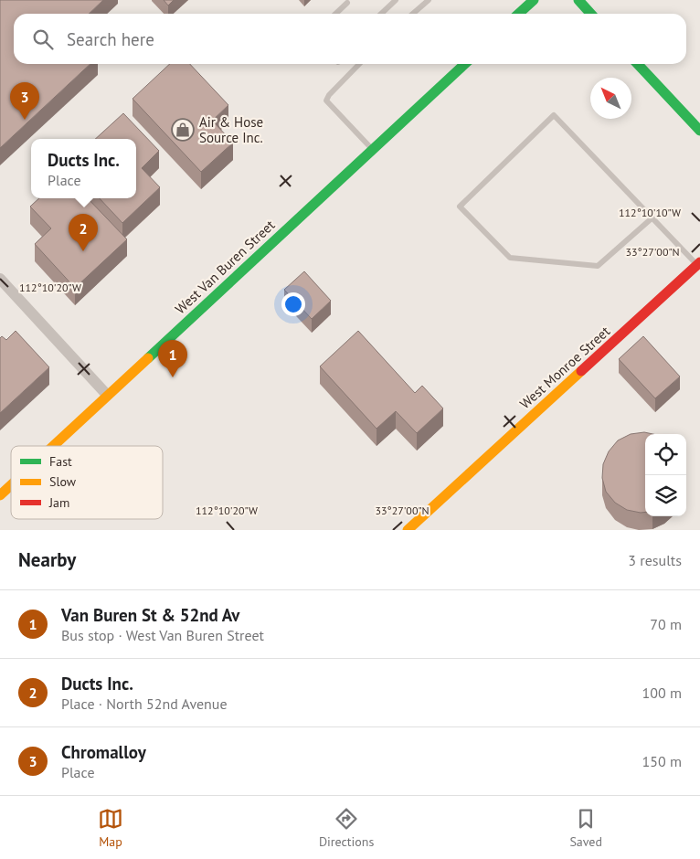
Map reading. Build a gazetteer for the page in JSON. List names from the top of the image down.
{
  "streets": {
    "main road": ["West Van Buren Street", "West Monroe Street"]
  },
  "places": {
    "shop": ["Air & Hose Source Inc."]
  },
  "legend": ["Fast", "Slow", "Jam"],
  "north": "top left",
  "page": {
    "search": "Search here",
    "pins": ["3", "2", "1"],
    "popup": ["Ducts Inc.", "Place"],
    "heading": ["Nearby", "3 results"],
    "list": [
      {
        "mark": "1",
        "name": "Van Buren St & 52nd Av",
        "note": "Bus stop · West Van Buren Street",
        "value": "70 m"
      },
      {
        "mark": "2",
        "name": "Ducts Inc.",
        "note": "Place · North 52nd Avenue",
        "value": "100 m"
      },
      {
        "mark": "3",
        "name": "Chromalloy",
        "note": "Place",
        "value": "150 m"
      }
    ],
    "nav": ["Map", "Directions", "Saved"]
  },
  "coordinates": ["112°10'10\"W", "33°27'00\"N", "112°10'20\"W"]
}
